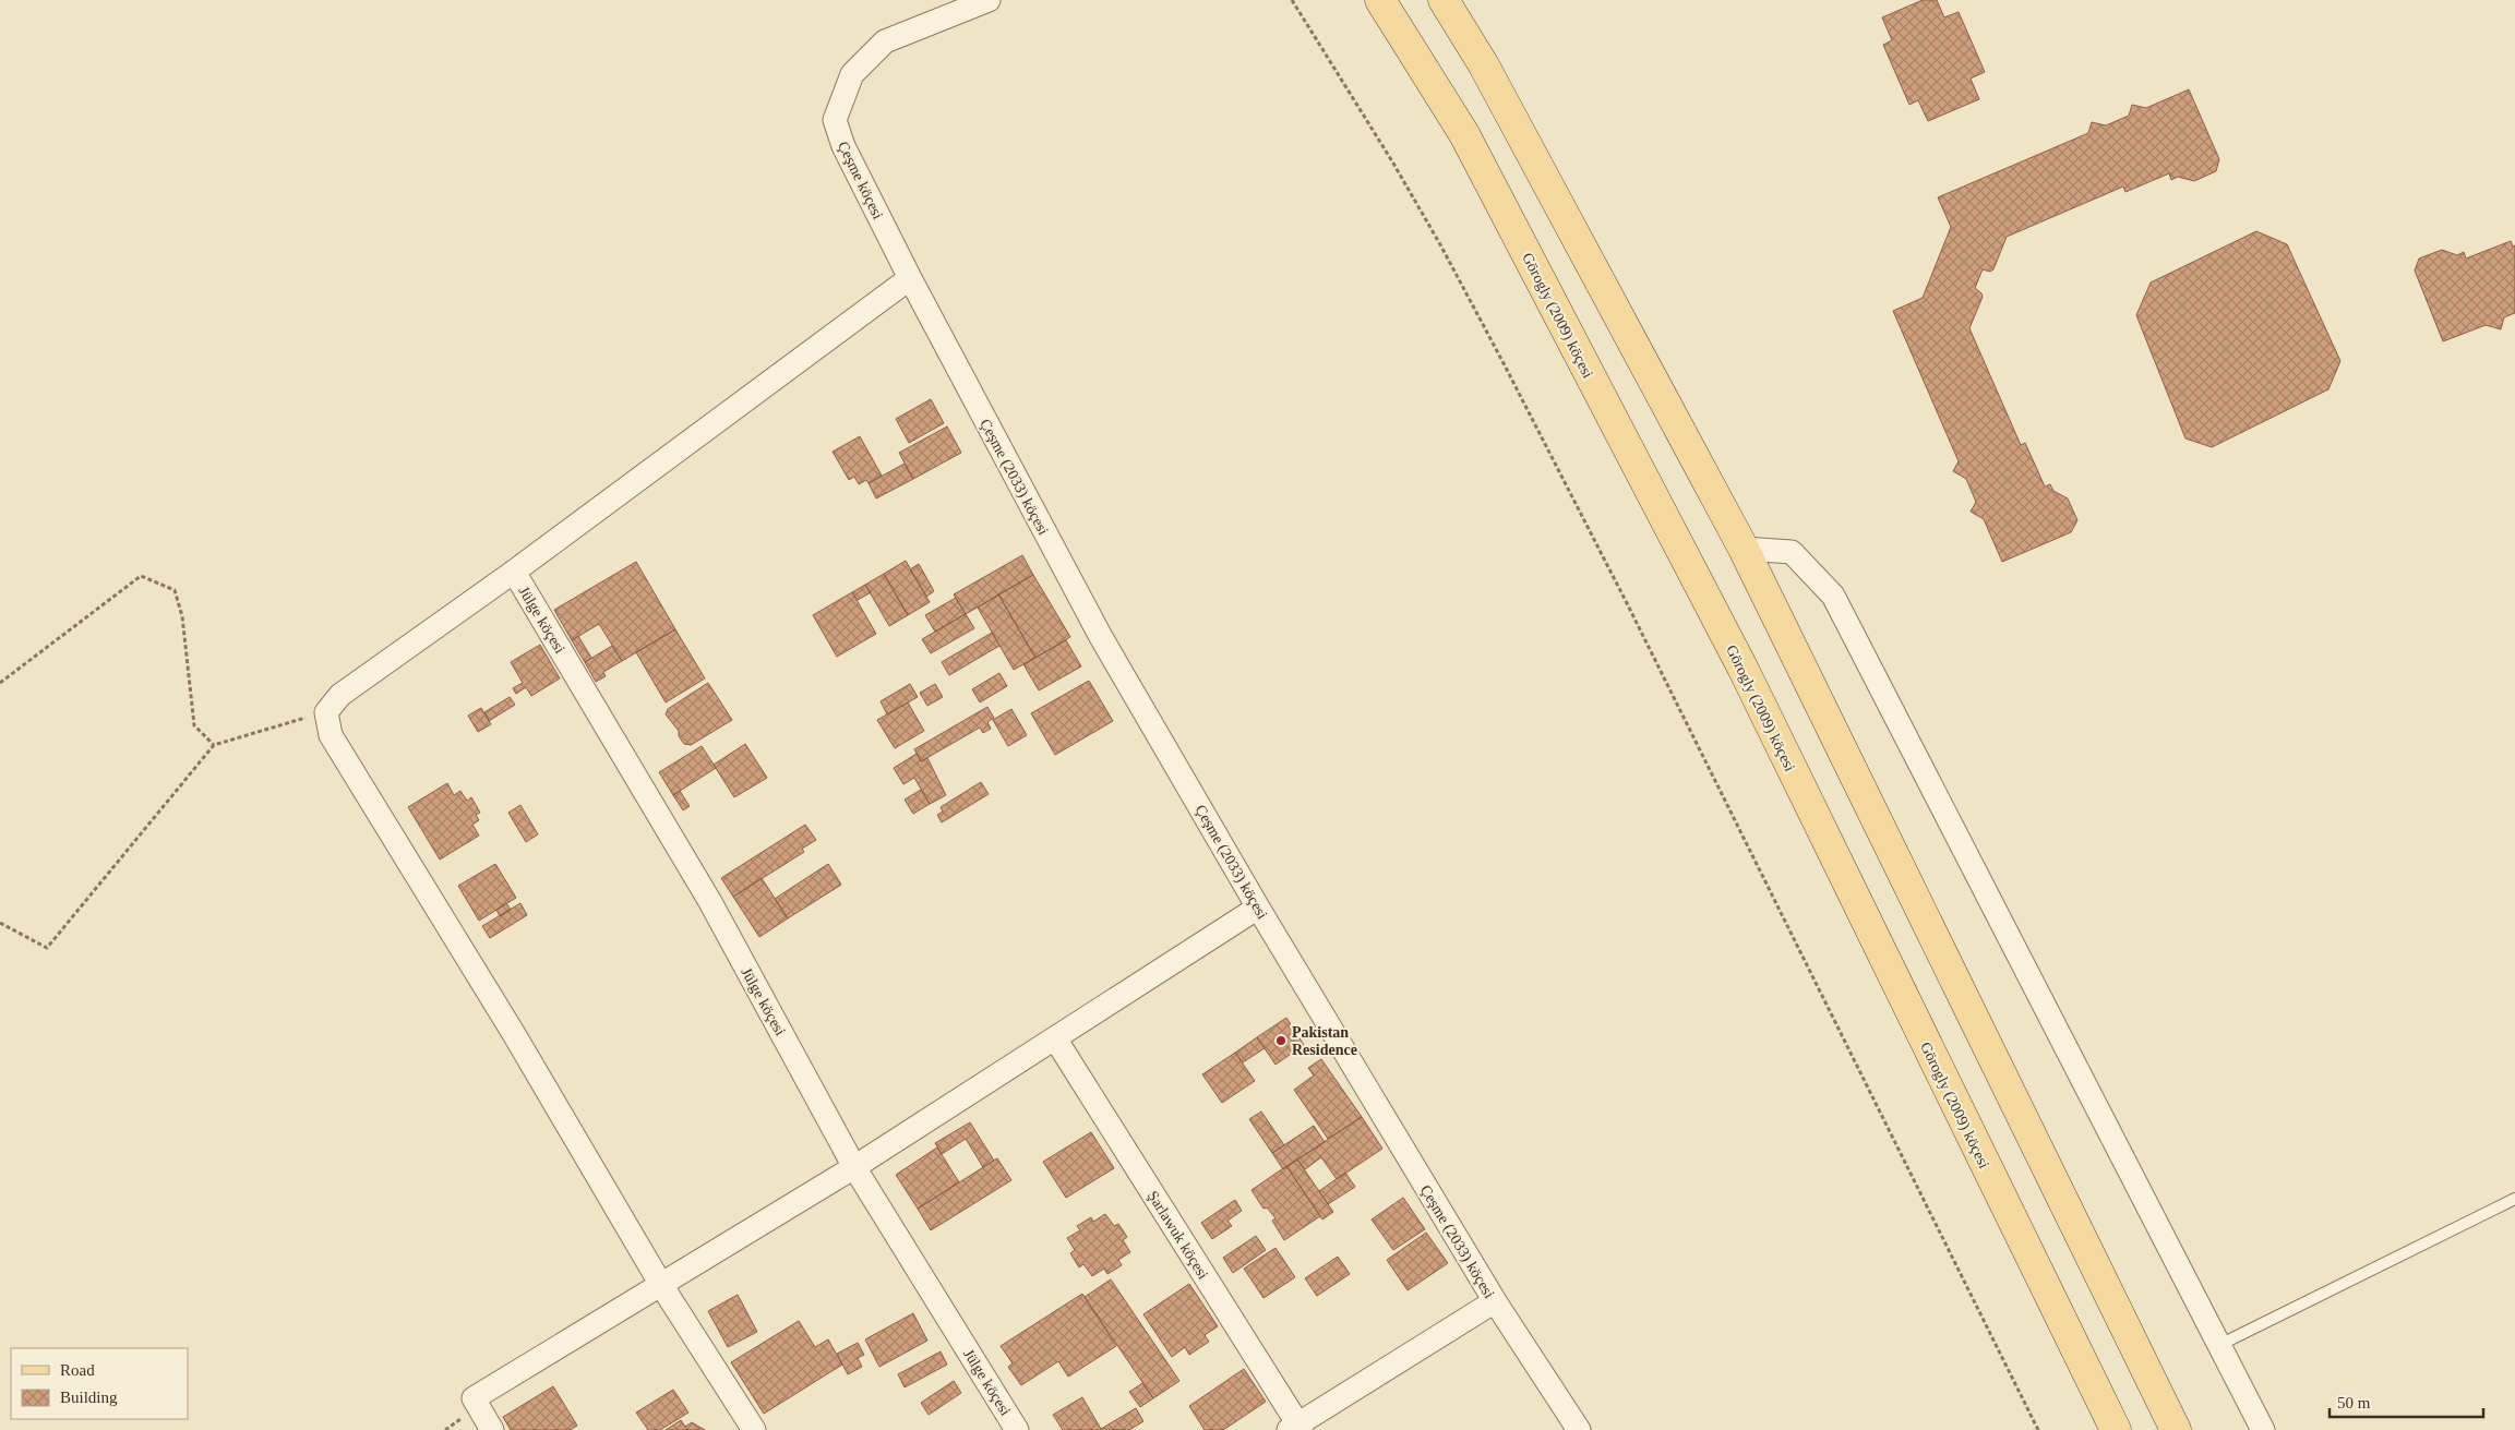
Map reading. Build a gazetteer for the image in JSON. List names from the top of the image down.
{
  "streets": {
    "main road": ["Görogly (2009) köçesi"],
    "street": [
      "Çeşme köçesi",
      "Çeşme (2033) köçesi",
      "Jülge köçesi",
      "Şarlawuk köçesi"
    ]
  },
  "crossings": [
    ["Çeşme köçesi", "Çeşme (2033) köçesi"]
  ],
  "places": ["Pakistan Residence"],
  "legend": ["Road", "Building"],
  "scale_bar": "50 m"
}
